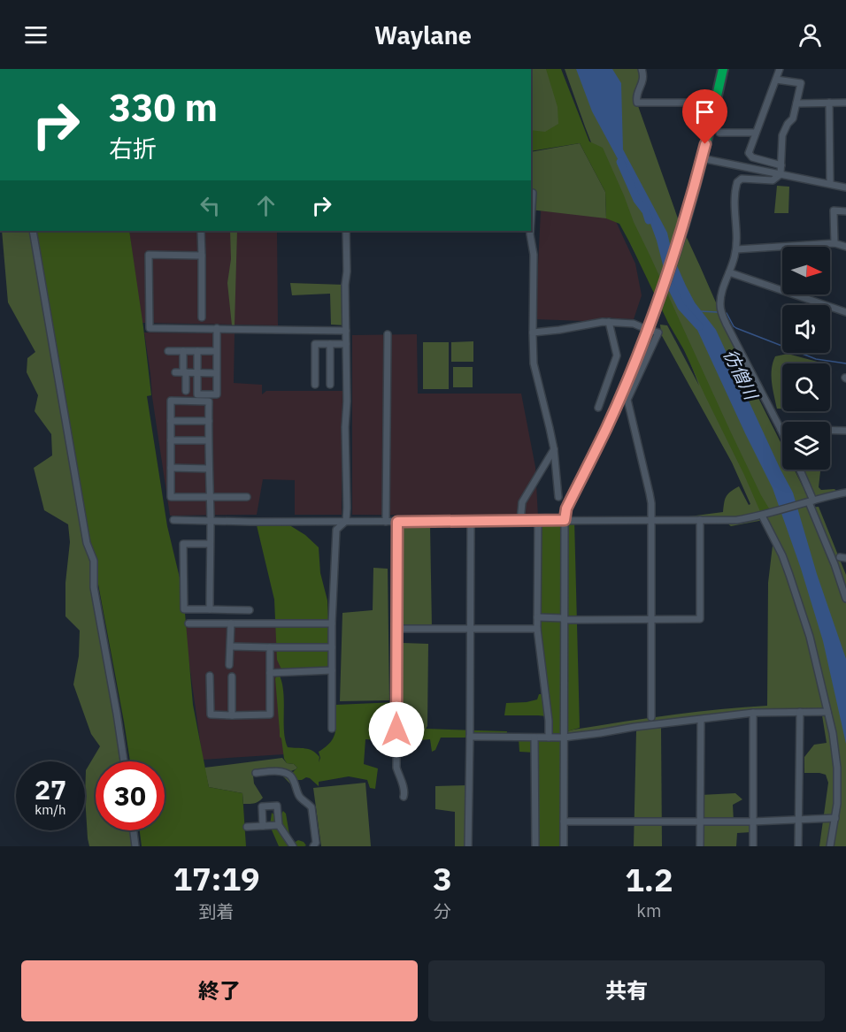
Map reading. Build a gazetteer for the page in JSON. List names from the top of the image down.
{
  "water": ["彷僧川"],
  "north": "right",
  "page": {
    "header": "Waylane",
    "turn": ["330 m", "右折"],
    "speed": "27 km/h",
    "limit": "30",
    "eta": [
      "17:19",
      "到着",
      "3",
      "分",
      "1.2",
      "km"
    ],
    "buttons": ["終了", "共有"]
  }
}
